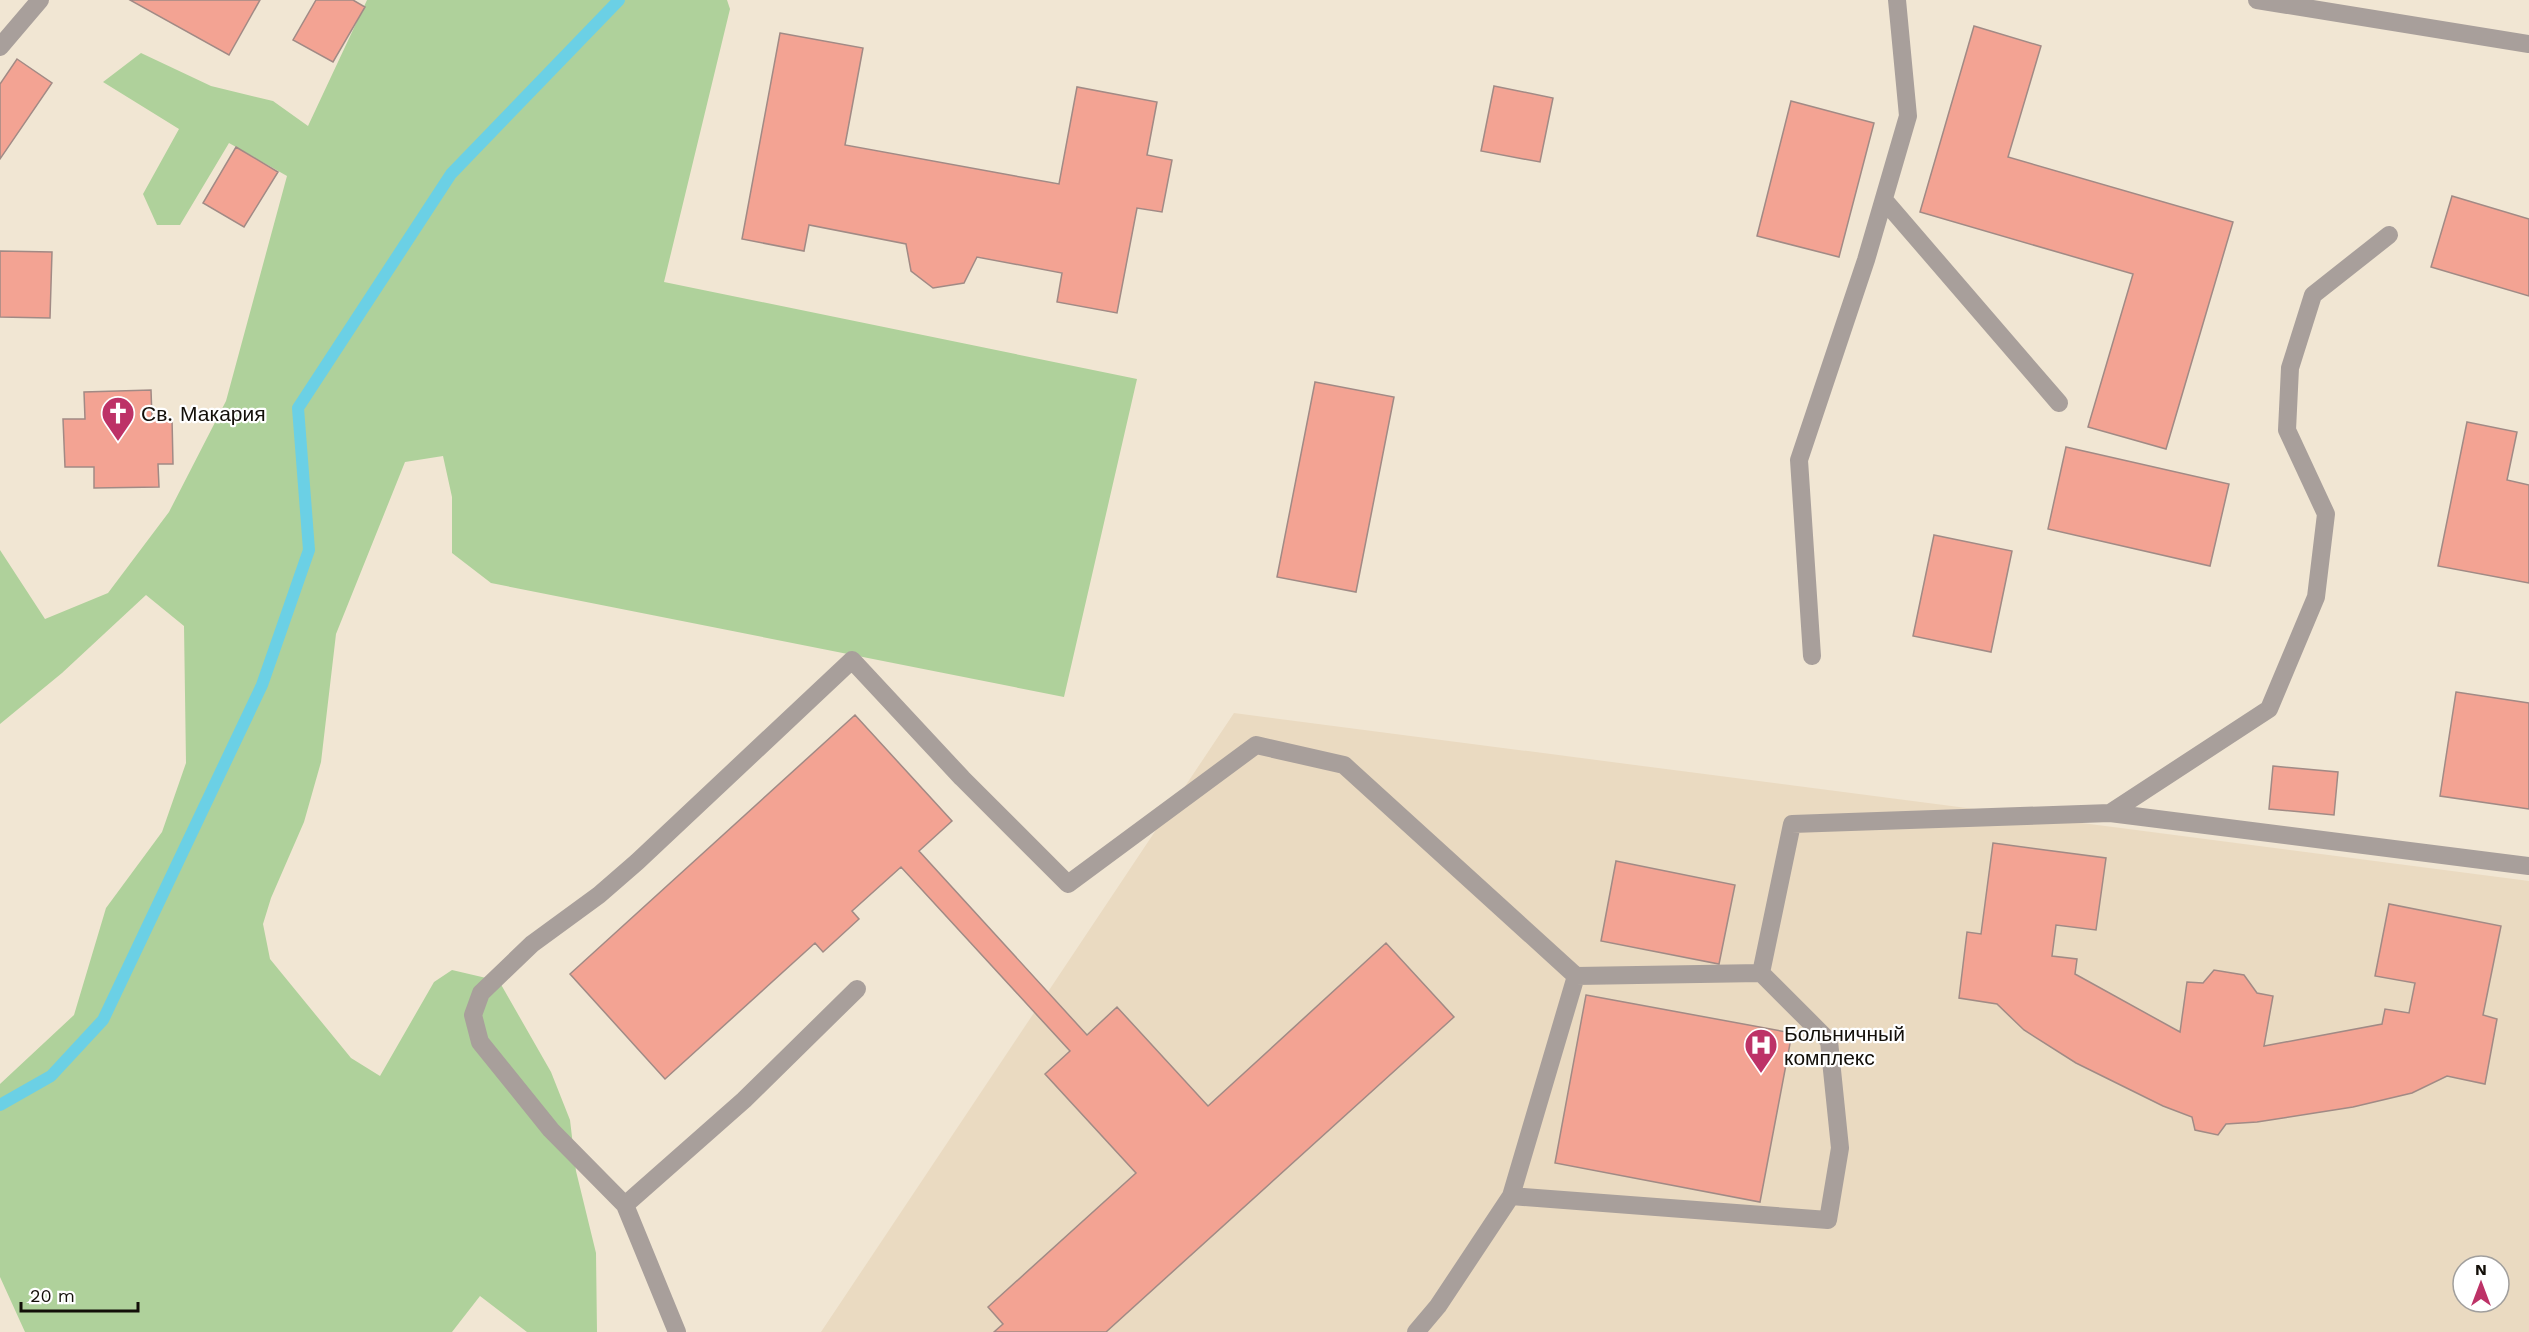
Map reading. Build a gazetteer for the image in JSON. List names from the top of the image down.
{
  "places": {
    "church": ["Св. Макария"],
    "hospital": ["Больничный комплекс"]
  },
  "scale_bar": "20 m",
  "north": "top"
}
